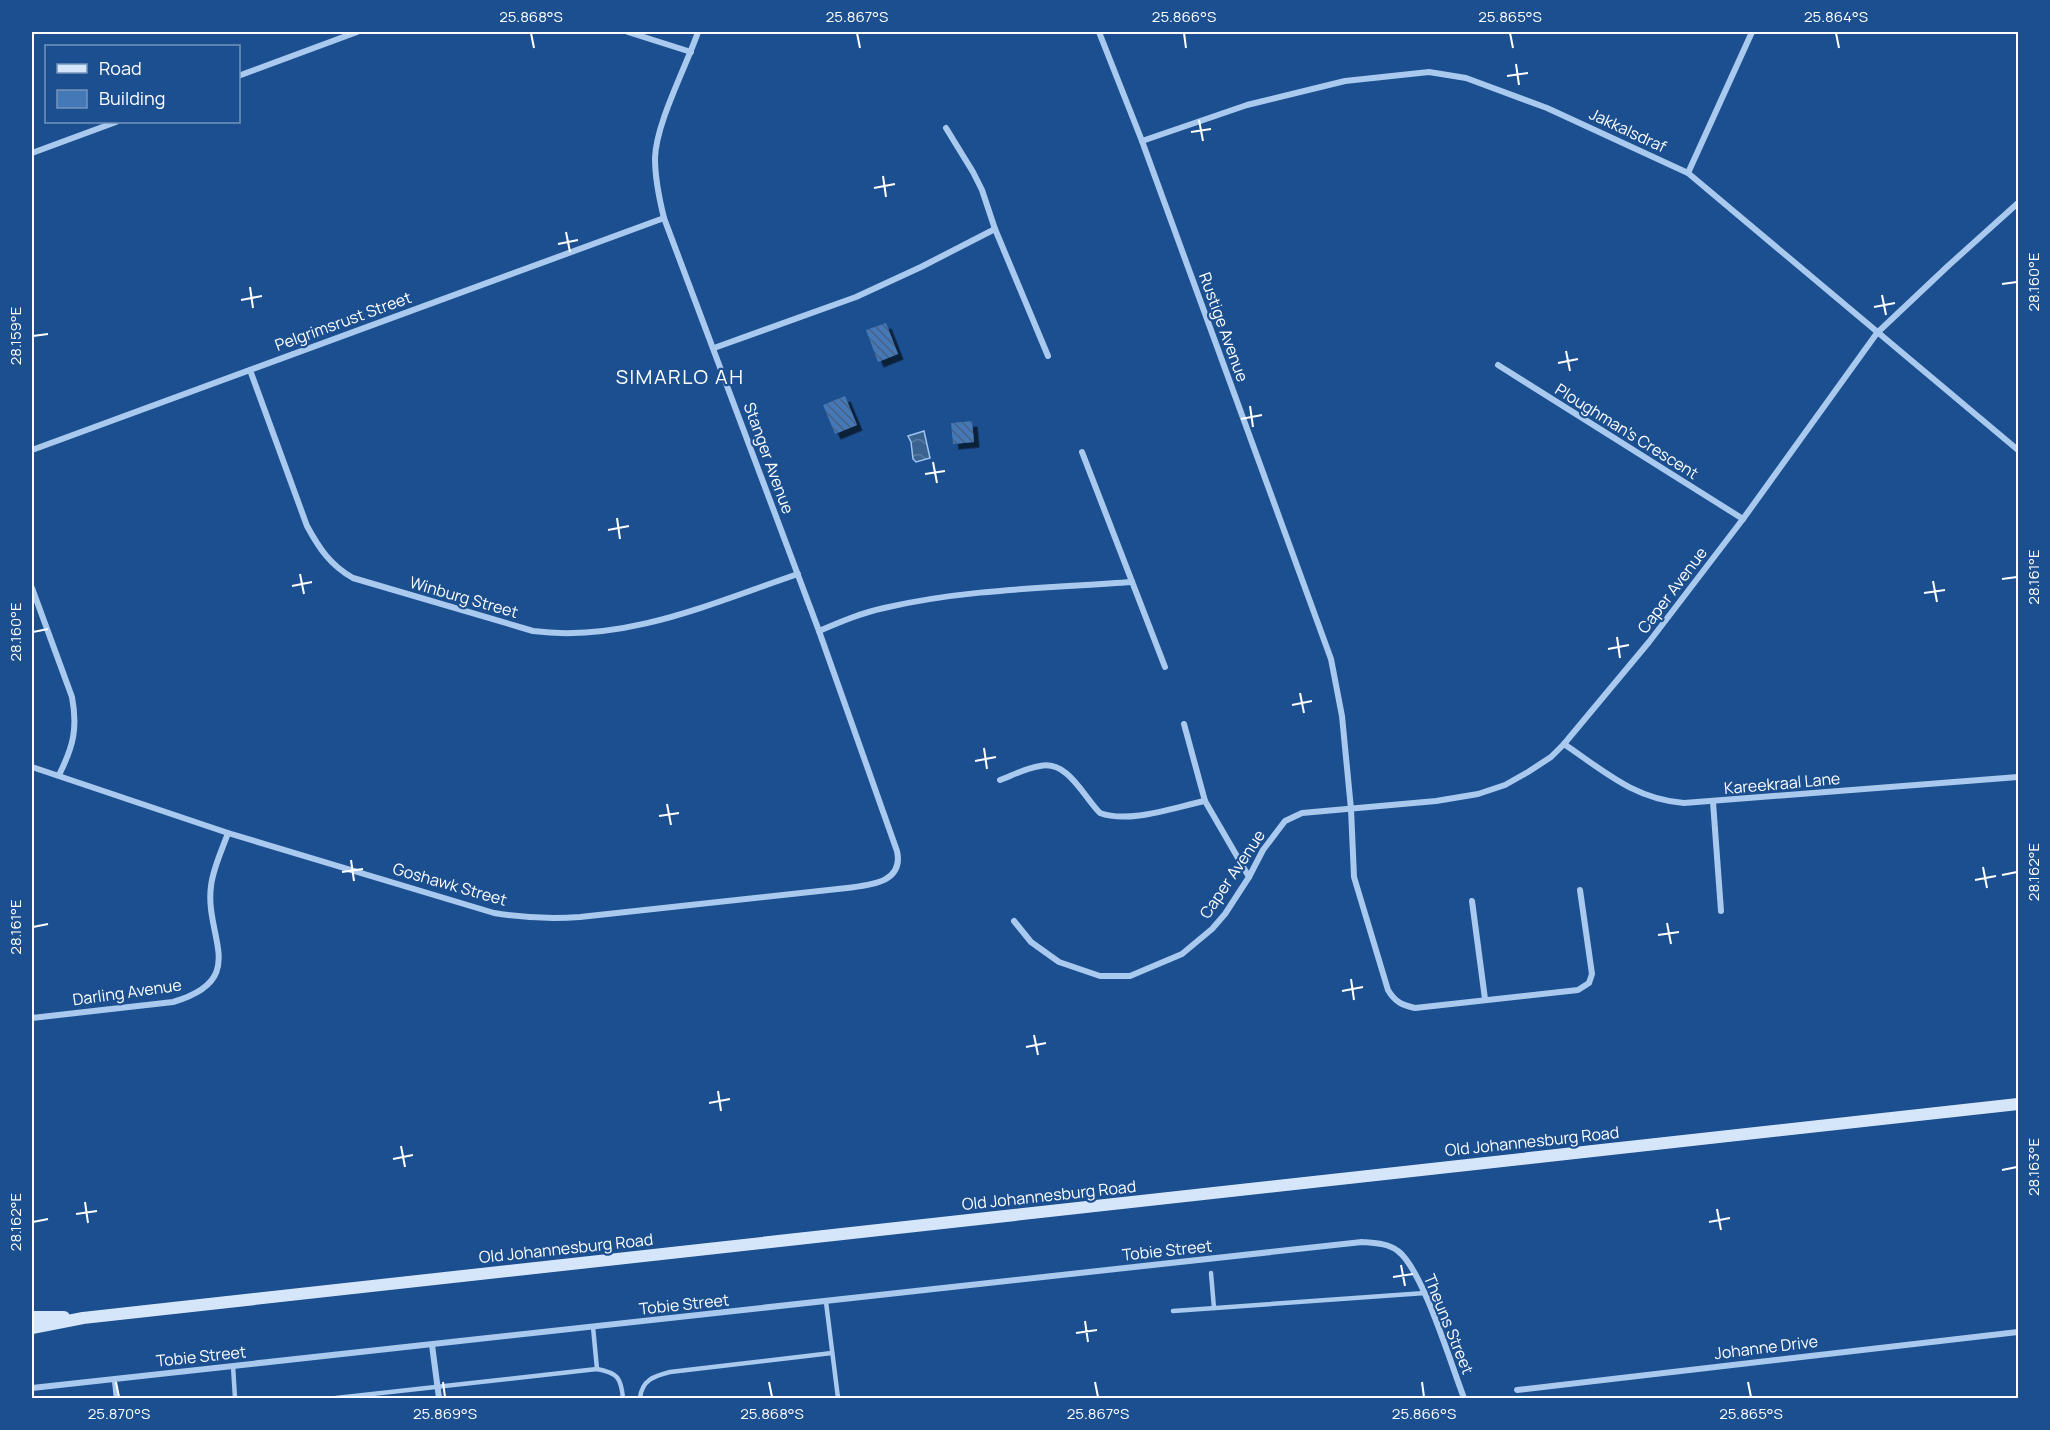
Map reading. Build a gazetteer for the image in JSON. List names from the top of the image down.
{
  "streets": {
    "main road": ["Old Johannesburg Road"],
    "street": [
      "Jakkalsdraf",
      "Pelgrimsrust Street",
      "Rustige Avenue",
      "Ploughman's Crescent",
      "Stanger Avenue",
      "Caper Avenue",
      "Winburg Street",
      "Kareekraal Lane",
      "Goshawk Street",
      "Darling Avenue",
      "Tobie Street",
      "Theuns Street",
      "Johanne Drive"
    ]
  },
  "crossings": [
    ["Jakkalsdraf", "Rustige Avenue"],
    ["Jakkalsdraf", "Caper Avenue"],
    ["Pelgrimsrust Street", "Stanger Avenue"],
    ["Pelgrimsrust Street", "Winburg Street"],
    ["Rustige Avenue", "Caper Avenue"],
    ["Ploughman's Crescent", "Caper Avenue"],
    ["Stanger Avenue", "Winburg Street"],
    ["Stanger Avenue", "Goshawk Street"],
    ["Caper Avenue", "Kareekraal Lane"],
    ["Goshawk Street", "Darling Avenue"],
    ["Tobie Street", "Theuns Street"]
  ],
  "districts": ["SIMARLO AH"],
  "legend": ["Road", "Building"],
  "coordinates": [
    "25.868°S",
    "25.867°S",
    "25.866°S",
    "25.865°S",
    "25.864°S",
    "28.160°E",
    "28.159°E",
    "28.161°E",
    "28.162°E",
    "28.163°E",
    "25.870°S",
    "25.869°S"
  ]
}
